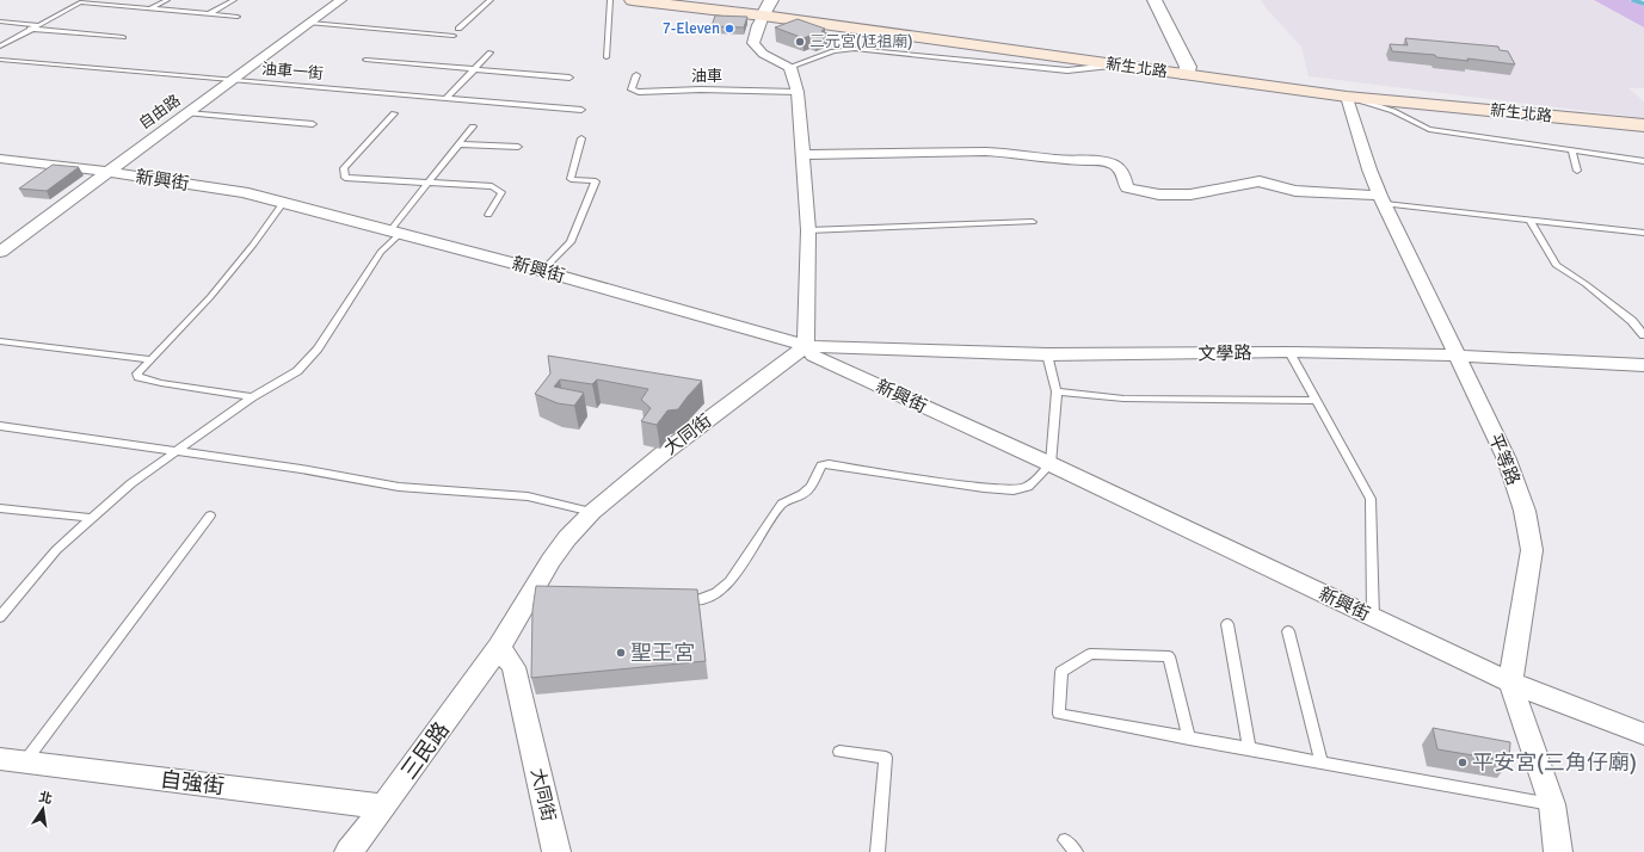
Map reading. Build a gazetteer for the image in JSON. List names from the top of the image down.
{
  "streets": {
    "main road": ["新生北路"],
    "street": [
      "自由路",
      "新興街",
      "文學路",
      "大同街",
      "平等路",
      "三民路",
      "自強街"
    ],
    "lane": ["油車一街", "油車"]
  },
  "crossings": [
    ["新生北路", "平等路"],
    ["油車一街", "自由路"],
    ["自由路", "新興街"],
    ["新興街", "文學路"],
    ["新興街", "大同街"],
    ["新興街", "平等路"],
    ["文學路", "大同街"],
    ["文學路", "平等路"],
    ["大同街", "三民路"],
    ["三民路", "自強街"]
  ],
  "places": [
    "7-Eleven",
    "三元宮(尪祖廟)",
    "聖王宮",
    "平安宮(三角仔廟)"
  ],
  "north": "top"
}
